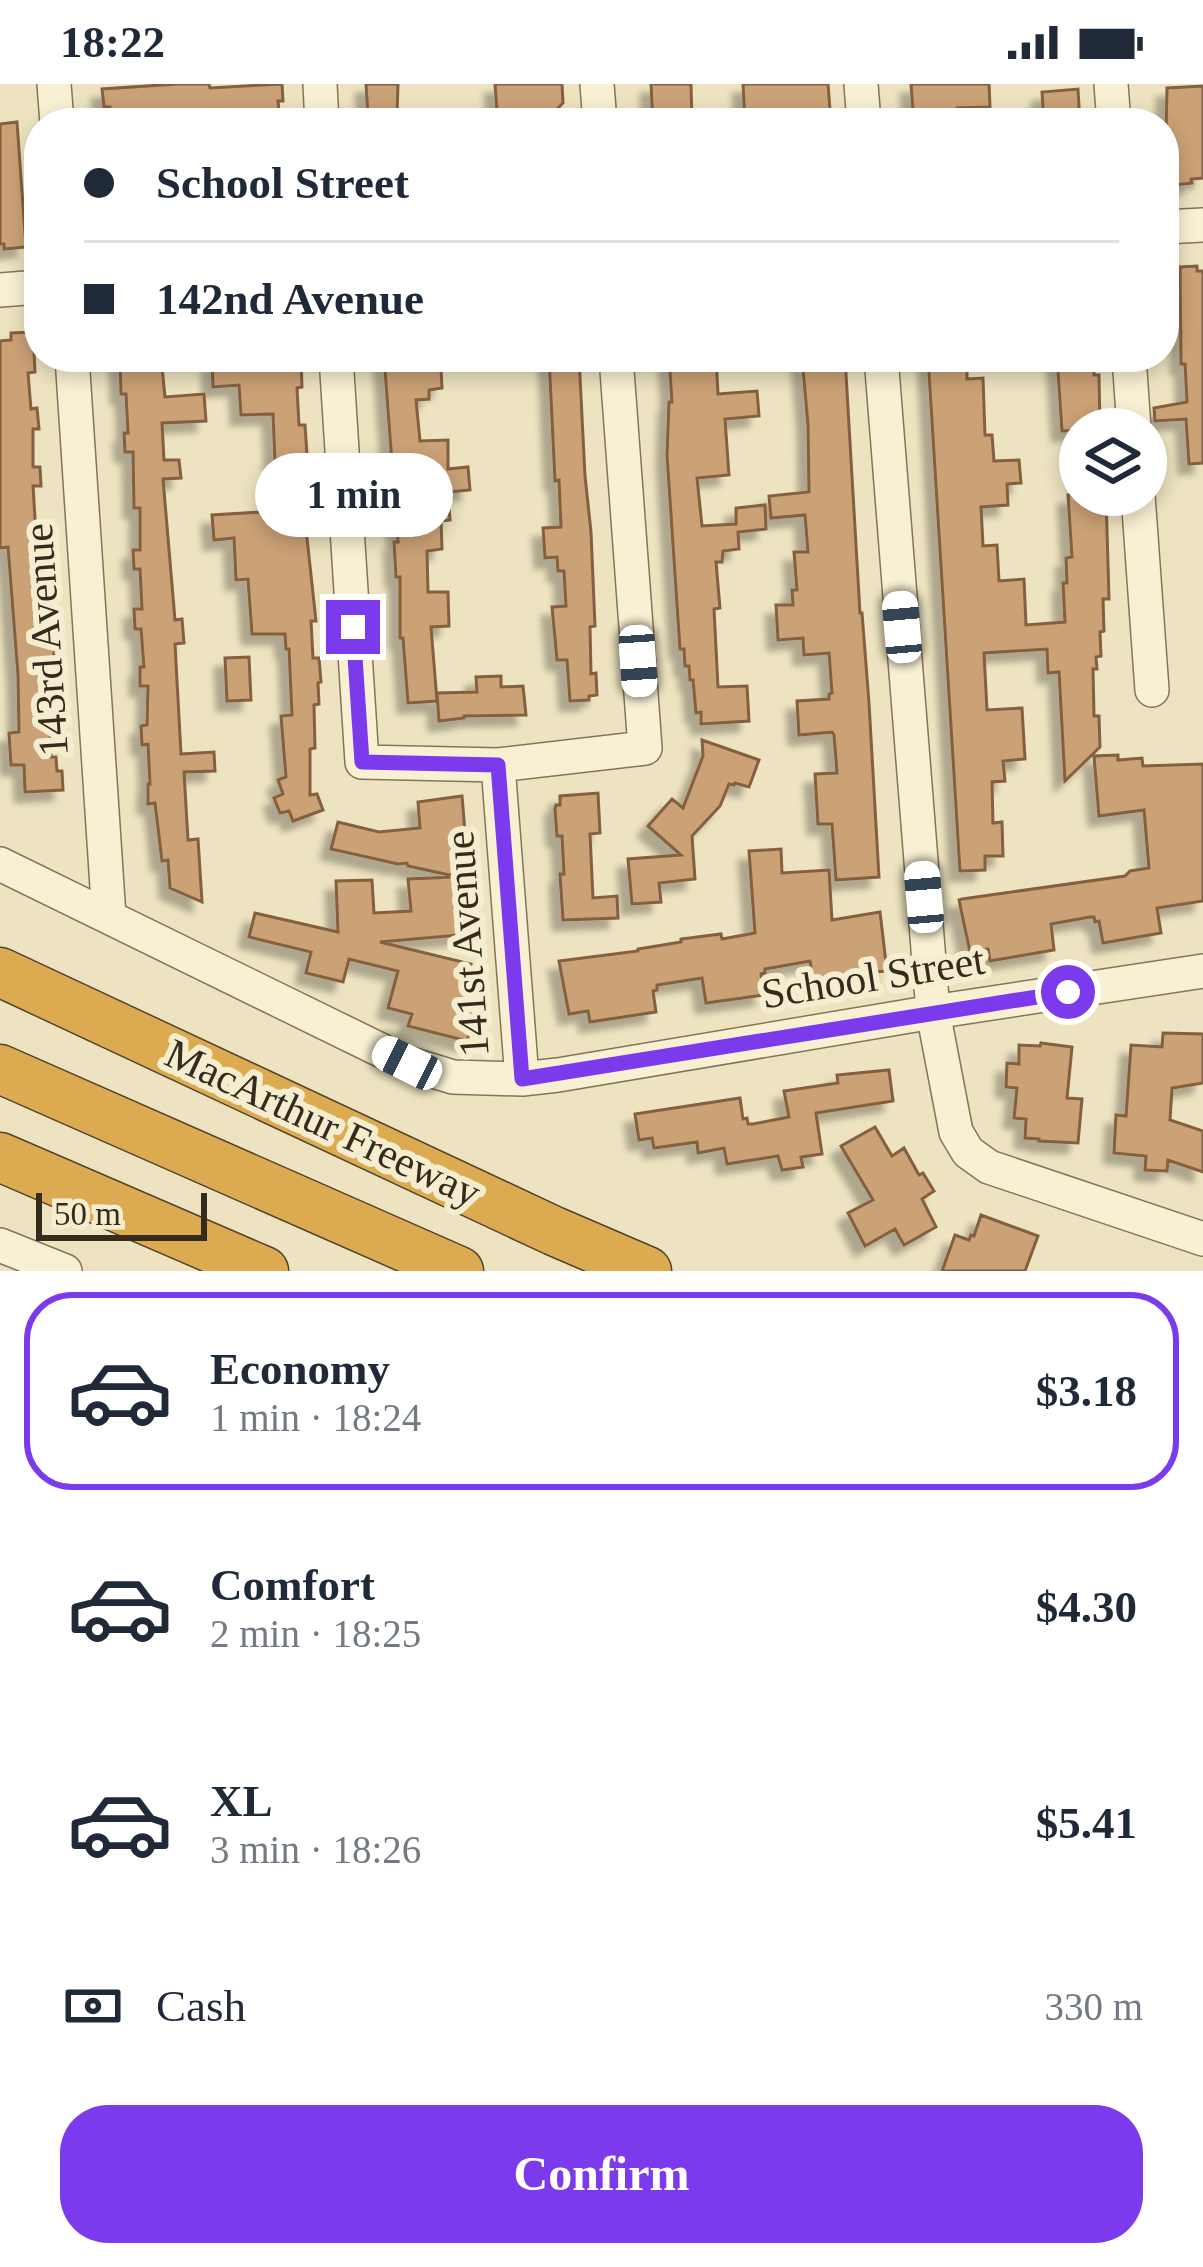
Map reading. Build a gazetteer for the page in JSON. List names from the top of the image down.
{
  "streets": {
    "highway": ["MacArthur Freeway"],
    "street": ["143rd Avenue", "141st Avenue", "School Street"]
  },
  "crossings": [
    ["141st Avenue", "School Street"]
  ],
  "scale_bar": "50 m",
  "page": {
    "status": "18:22",
    "banner": ["School Street", "142nd Avenue"],
    "bubble": "1 min",
    "scale": "50 m",
    "list": [
      {
        "name": "Economy",
        "note": "1 min · 18:24",
        "value": "$3.18"
      },
      {
        "name": "Comfort",
        "note": "2 min · 18:25",
        "value": "$4.30"
      },
      {
        "name": "XL",
        "note": "3 min · 18:26",
        "value": "$5.41"
      }
    ],
    "pay": ["Cash", "330 m"],
    "buttons": "Confirm"
  }
}
